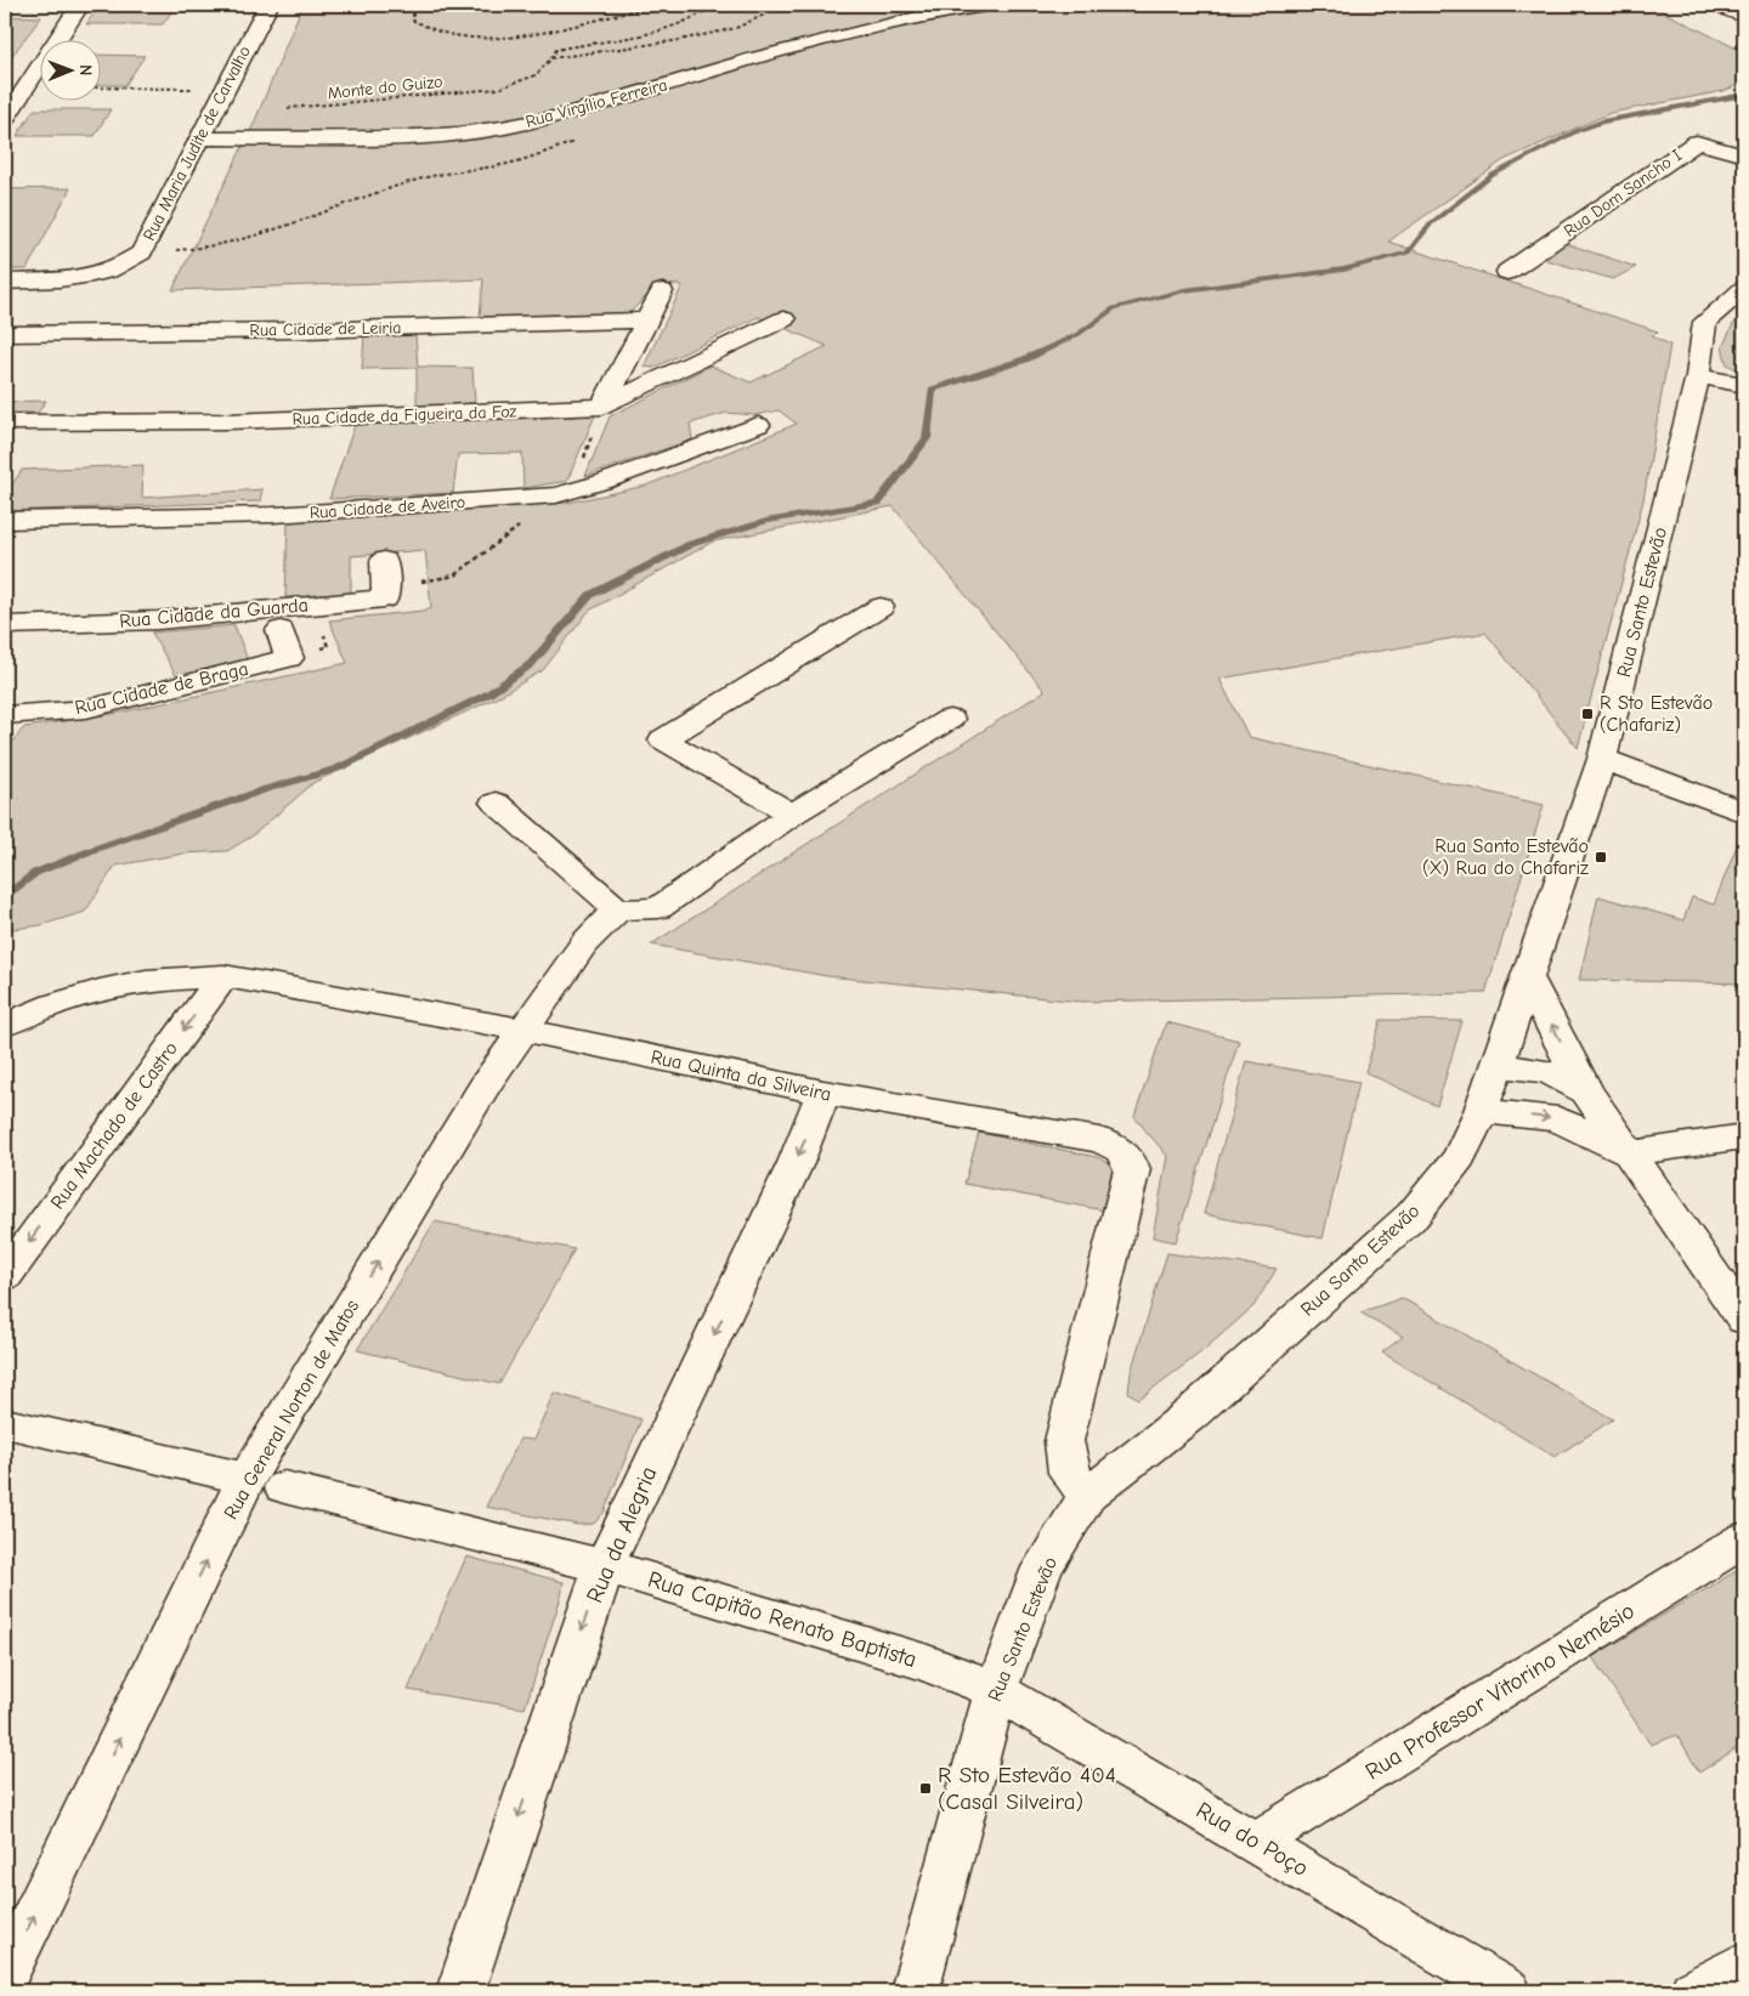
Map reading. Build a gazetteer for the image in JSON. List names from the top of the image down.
{
  "streets": {
    "street": [
      "Rua Virgílio Ferreira",
      "Rua Maria Judite de Carvalho",
      "Rua Dom Sancho I",
      "Rua Cidade de Leiria",
      "Rua Cidade da Figueira da Foz",
      "Rua Cidade de Aveiro",
      "Rua Santo Estevão",
      "Rua Cidade da Guarda",
      "Rua Cidade de Braga",
      "Rua Quinta da Silveira",
      "Rua Machado de Castro",
      "Rua General Norton de Matos",
      "Rua da Alegria",
      "Rua Capitão Renato Baptista",
      "Rua Professor Vitorino Nemésio",
      "Rua do Poço"
    ],
    "path": ["Monte do Guizo"]
  },
  "crossings": [
    ["Rua Virgílio Ferreira", "Rua Maria Judite de Carvalho"],
    ["Rua Santo Estevão", "Rua Quinta da Silveira"],
    ["Rua Santo Estevão", "Rua Capitão Renato Baptista"],
    ["Rua Santo Estevão", "Rua do Poço"],
    ["Rua Quinta da Silveira", "Rua Machado de Castro"],
    ["Rua Quinta da Silveira", "Rua General Norton de Matos"],
    ["Rua Quinta da Silveira", "Rua da Alegria"],
    ["Rua General Norton de Matos", "Rua Capitão Renato Baptista"],
    ["Rua da Alegria", "Rua Capitão Renato Baptista"],
    ["Rua Capitão Renato Baptista", "Rua do Poço"],
    ["Rua Professor Vitorino Nemésio", "Rua do Poço"]
  ],
  "one_way": ["Rua Machado de Castro", "Rua General Norton de Matos", "Rua da Alegria"],
  "places": {
    "transit": ["R Sto Estevão (Chafariz)", "Rua Santo Estevão (X) Rua do Chafariz", "R Sto Estevão 404 (Casal Silveira)"]
  },
  "north": "right"
}
